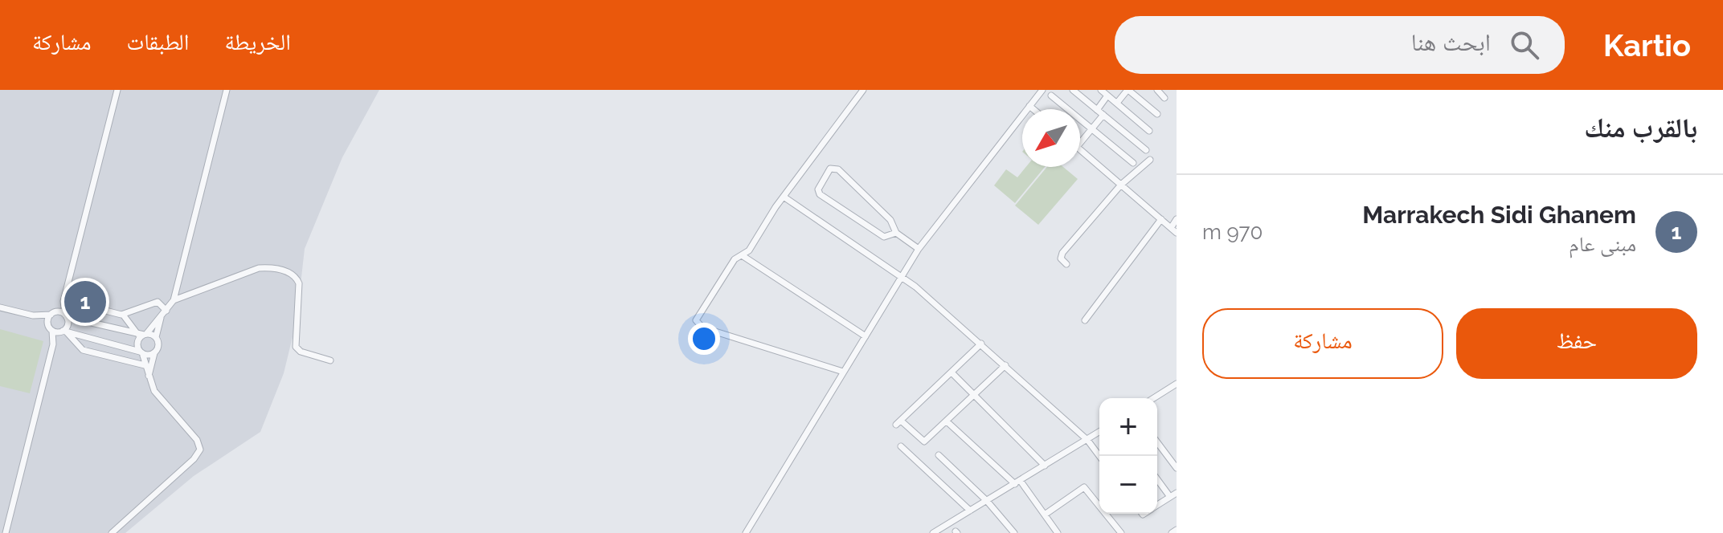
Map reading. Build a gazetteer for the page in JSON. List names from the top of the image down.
{
  "north": "bottom left",
  "page": {
    "header": "Kartio",
    "search": "ابحث هنا",
    "nav": ["الخريطة", "الطبقات", "مشاركة"],
    "heading": "بالقرب منك",
    "list": [
      {
        "mark": "1",
        "name": "Marrakech Sidi Ghanem",
        "note": "مبنى عام",
        "value": "970 m"
      }
    ],
    "pins": "1",
    "buttons": ["حفظ", "مشاركة"],
    "map_buttons": ["+", "−"]
  }
}
